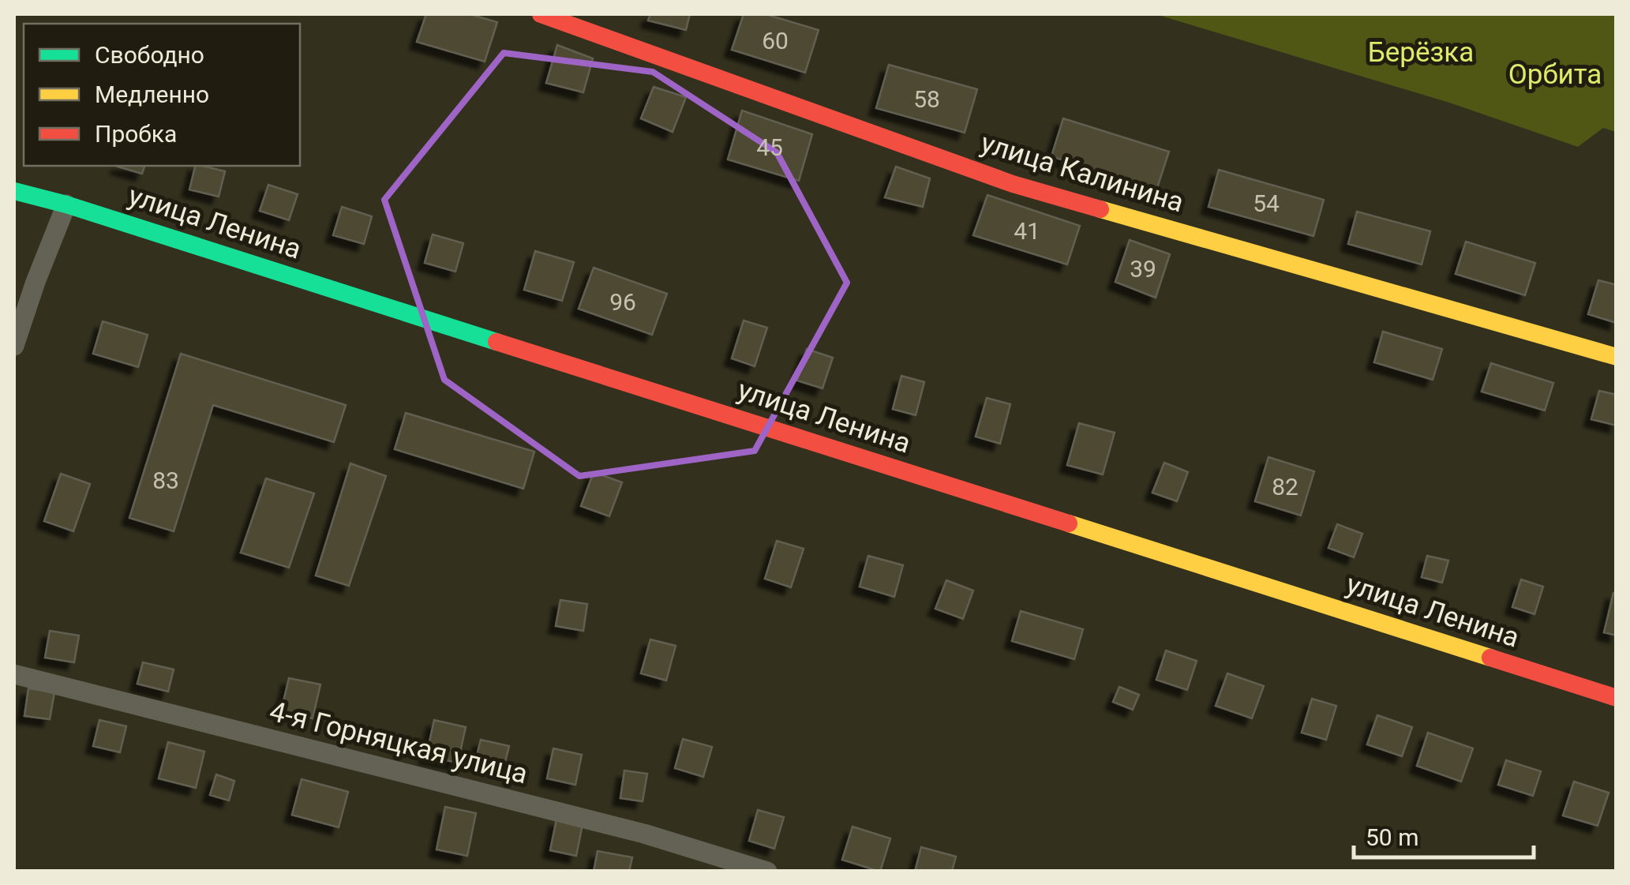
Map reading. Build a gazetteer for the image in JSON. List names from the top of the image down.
{
  "streets": {
    "main road": ["улица Калинина", "улица Ленина"],
    "street": ["4-я Горняцкая улица"]
  },
  "parks": ["Берёзка", "Орбита"],
  "house_numbers": [
    "60",
    "58",
    "45",
    "54",
    "41",
    "39",
    "96",
    "83",
    "82"
  ],
  "legend": ["Свободно", "Медленно", "Пробка"],
  "scale_bar": "50 m"
}
